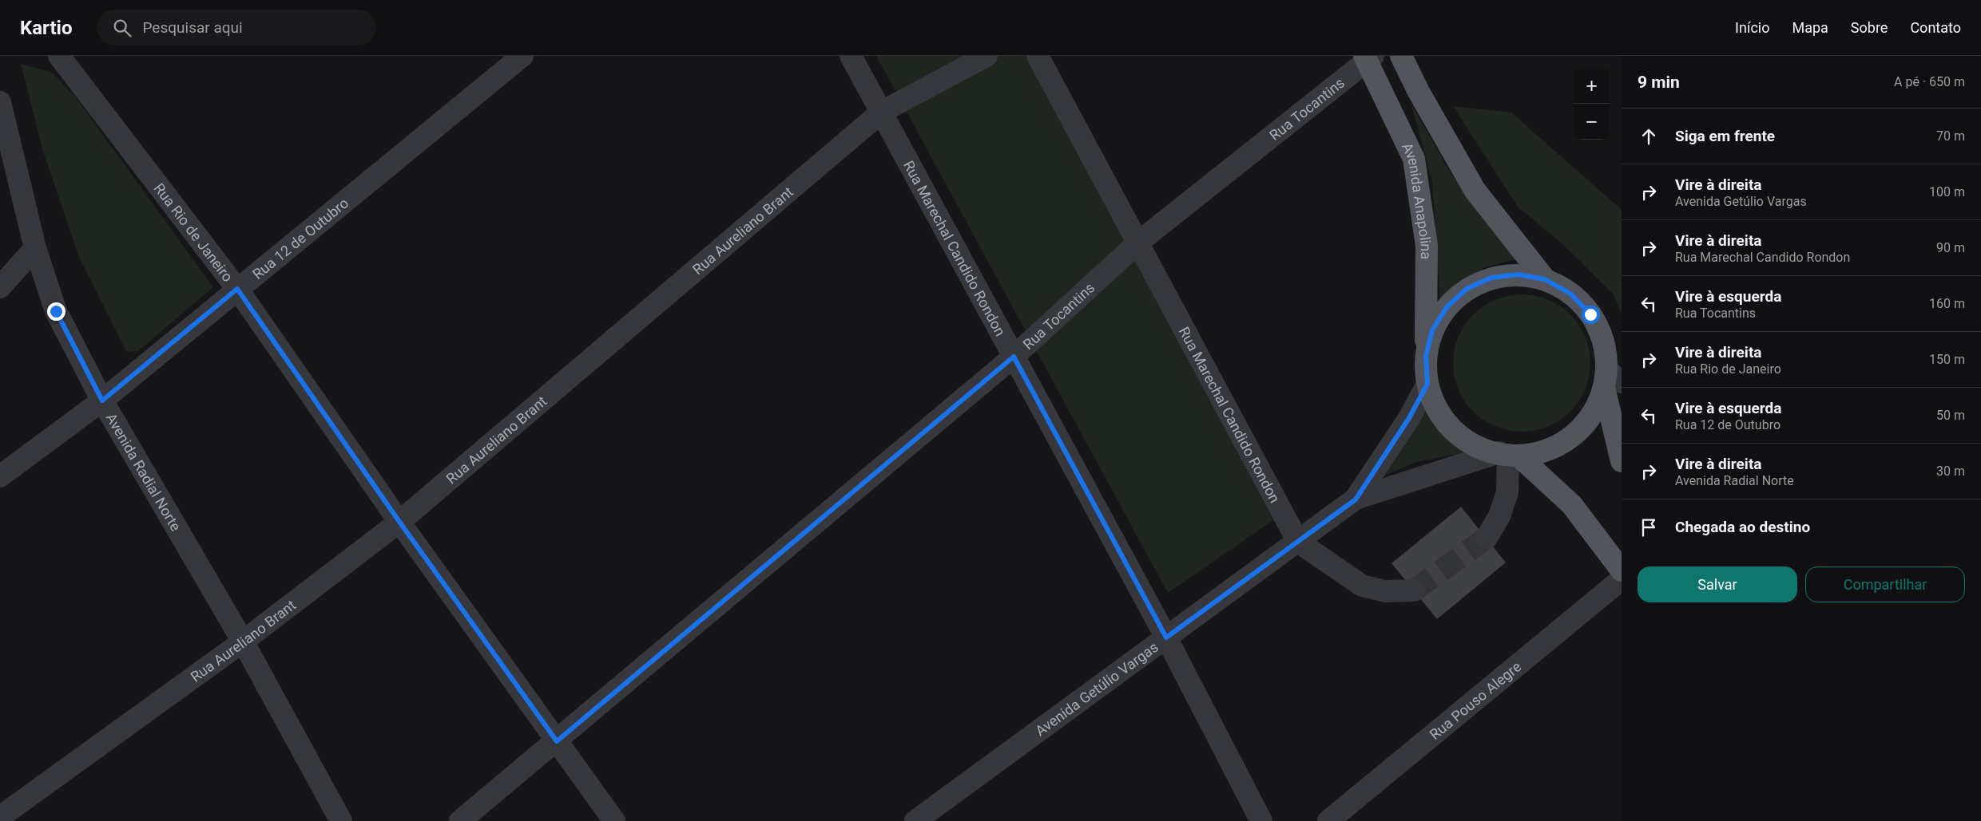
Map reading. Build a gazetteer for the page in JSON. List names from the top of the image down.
{
  "streets": {
    "main road": ["Avenida Anapolina"],
    "street": [
      "Rua Tocantins",
      "Rua Aureliano Brant",
      "Rua Rio de Janeiro",
      "Rua 12 de Outubro",
      "Rua Marechal Candido Rondon",
      "Avenida Radial Norte",
      "Avenida Getúlio Vargas",
      "Rua Pouso Alegre"
    ]
  },
  "crossings": [
    ["Rua Tocantins", "Avenida Anapolina"],
    ["Rua Tocantins", "Rua Rio de Janeiro"],
    ["Rua Tocantins", "Rua Marechal Candido Rondon"],
    ["Rua Aureliano Brant", "Rua Rio de Janeiro"],
    ["Rua Aureliano Brant", "Rua Marechal Candido Rondon"],
    ["Rua Aureliano Brant", "Avenida Radial Norte"],
    ["Rua Rio de Janeiro", "Rua 12 de Outubro"],
    ["Rua 12 de Outubro", "Avenida Radial Norte"],
    ["Rua Marechal Candido Rondon", "Avenida Getúlio Vargas"]
  ],
  "page": {
    "header": "Kartio",
    "search": "Pesquisar aqui",
    "nav": [
      "Início",
      "Mapa",
      "Sobre",
      "Contato"
    ],
    "heading": ["9 min", "A pé · 650 m"],
    "map_buttons": ["+", "−"],
    "list": [
      ["Siga em frente", "70 m"],
      ["Vire à direita", "Avenida Getúlio Vargas", "100 m"],
      ["Vire à direita", "Rua Marechal Candido Rondon", "90 m"],
      ["Vire à esquerda", "Rua Tocantins", "160 m"],
      ["Vire à direita", "Rua Rio de Janeiro", "150 m"],
      ["Vire à esquerda", "Rua 12 de Outubro", "50 m"],
      ["Vire à direita", "Avenida Radial Norte", "30 m"],
      "Chegada ao destino"
    ],
    "buttons": ["Salvar", "Compartilhar"]
  }
}
